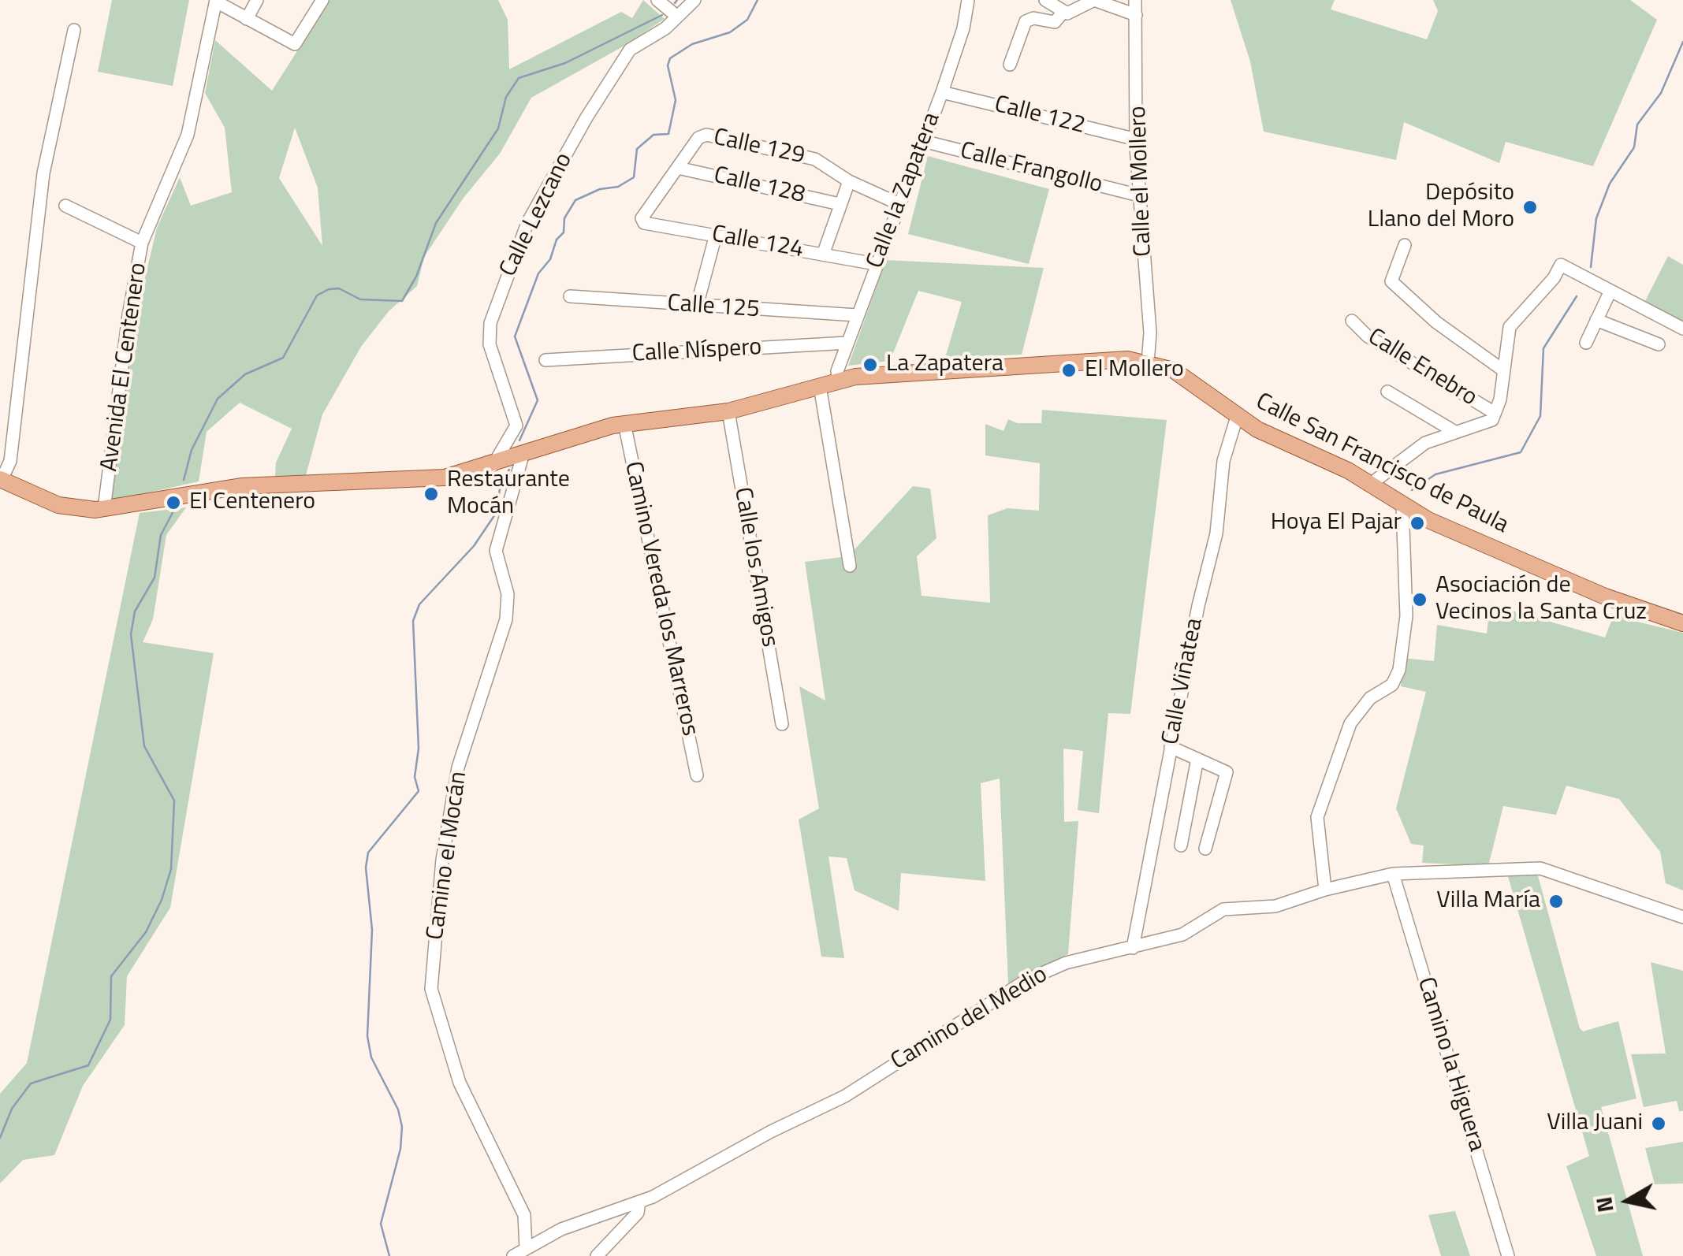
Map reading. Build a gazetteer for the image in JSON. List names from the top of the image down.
{
  "streets": {
    "main road": ["Calle San Francisco de Paula"],
    "street": [
      "Calle 122",
      "Calle 129",
      "Calle Frangollo",
      "Calle el Mollero",
      "Calle 128",
      "Calle la Zapatera",
      "Calle Lezcano",
      "Calle 124",
      "Calle 125",
      "Calle Níspero",
      "Avenida El Centenero",
      "Calle Enebro",
      "Calle los Amigos",
      "Camino Vereda los Marreros",
      "Calle Viñatea",
      "Camino el Mocán",
      "Camino del Medio",
      "Camino la Higuera"
    ]
  },
  "crossings": [
    ["Calle 122", "Calle el Mollero"],
    ["Calle 122", "Calle la Zapatera"],
    ["Calle 129", "Calle 128"],
    ["Calle 129", "Calle la Zapatera"],
    ["Calle 129", "Calle 124"],
    ["Calle Frangollo", "Calle el Mollero"],
    ["Calle Frangollo", "Calle la Zapatera"],
    ["Calle el Mollero", "Calle San Francisco de Paula"],
    ["Calle 128", "Calle 124"],
    ["Calle la Zapatera", "Calle 124"],
    ["Calle la Zapatera", "Calle 125"],
    ["Calle la Zapatera", "Calle Níspero"],
    ["Calle la Zapatera", "Calle San Francisco de Paula"],
    ["Calle Lezcano", "Calle San Francisco de Paula"],
    ["Avenida El Centenero", "Calle San Francisco de Paula"],
    ["Calle San Francisco de Paula", "Calle los Amigos"],
    ["Calle San Francisco de Paula", "Camino Vereda los Marreros"],
    ["Calle San Francisco de Paula", "Calle Viñatea"],
    ["Calle San Francisco de Paula", "Camino el Mocán"],
    ["Calle Viñatea", "Camino del Medio"],
    ["Camino el Mocán", "Camino del Medio"],
    ["Camino del Medio", "Camino la Higuera"]
  ],
  "places": [
    "Depósito Llano del Moro",
    "La Zapatera",
    "El Mollero",
    "Restaurante Mocán",
    "El Centenero",
    "Hoya El Pajar",
    "Asociación de Vecinos la Santa Cruz",
    "Villa María",
    "Villa Juani"
  ],
  "north": "left"
}
